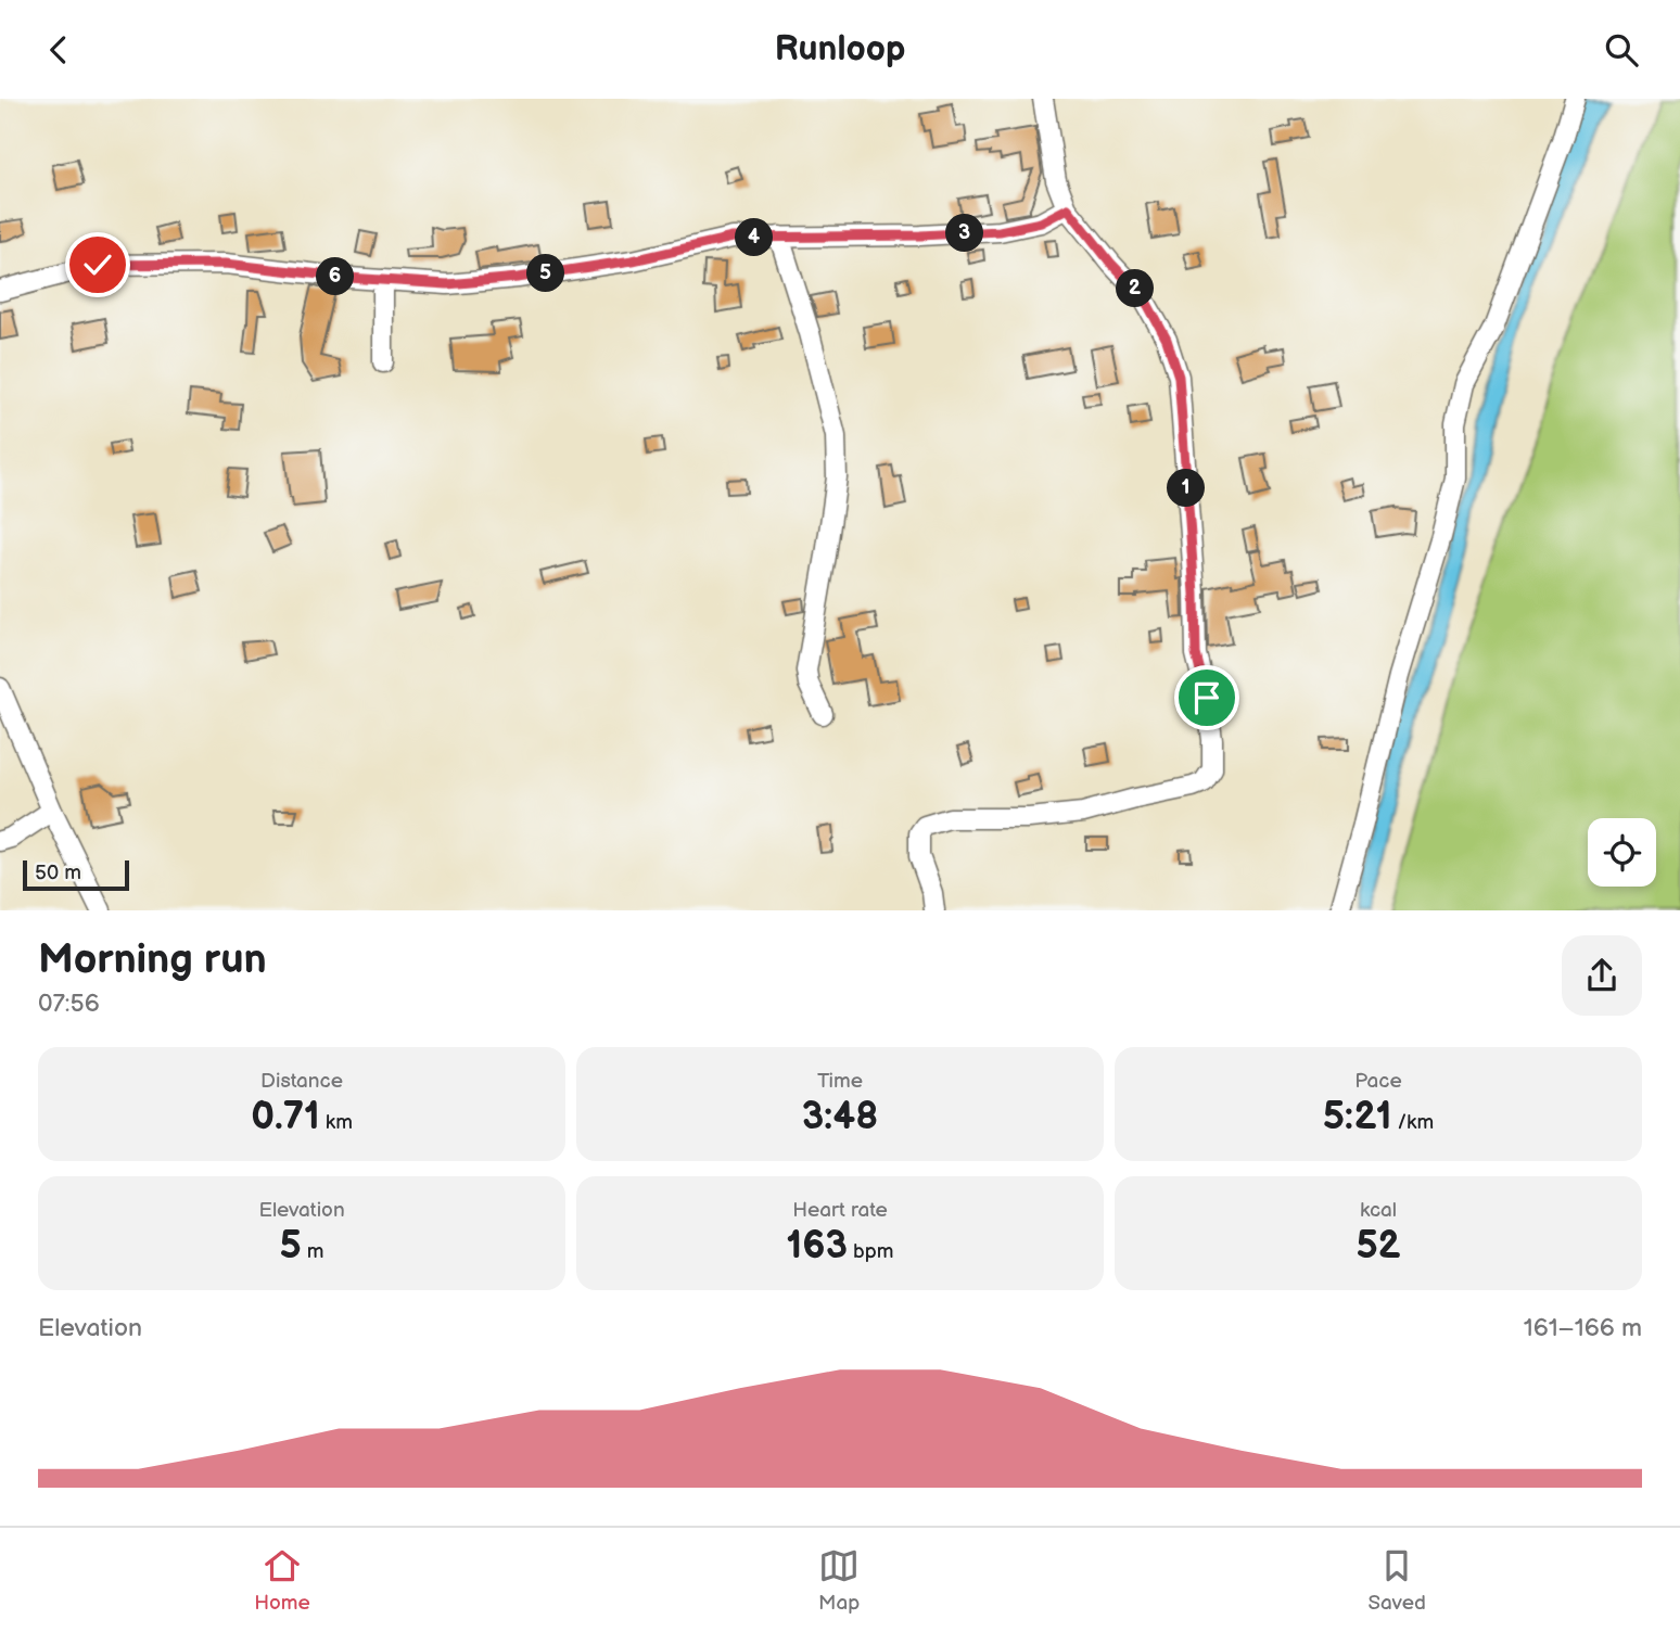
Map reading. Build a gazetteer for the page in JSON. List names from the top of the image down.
{
  "scale_bar": "50 m",
  "page": {
    "header": "Runloop",
    "pins": [
      "3",
      "4",
      "5",
      "6",
      "2",
      "1"
    ],
    "scale": "50 m",
    "heading": ["Morning run", "07:56"],
    "stats": [
      ["Distance", "0.71 km"],
      ["Time", "3:48"],
      ["Pace", "5:21 /km"],
      ["Elevation", "5 m"],
      ["Heart rate", "163 bpm"],
      ["kcal", "52"]
    ],
    "chart": ["Elevation", "161–166 m"],
    "tabs": ["Home", "Map", "Saved"]
  }
}
